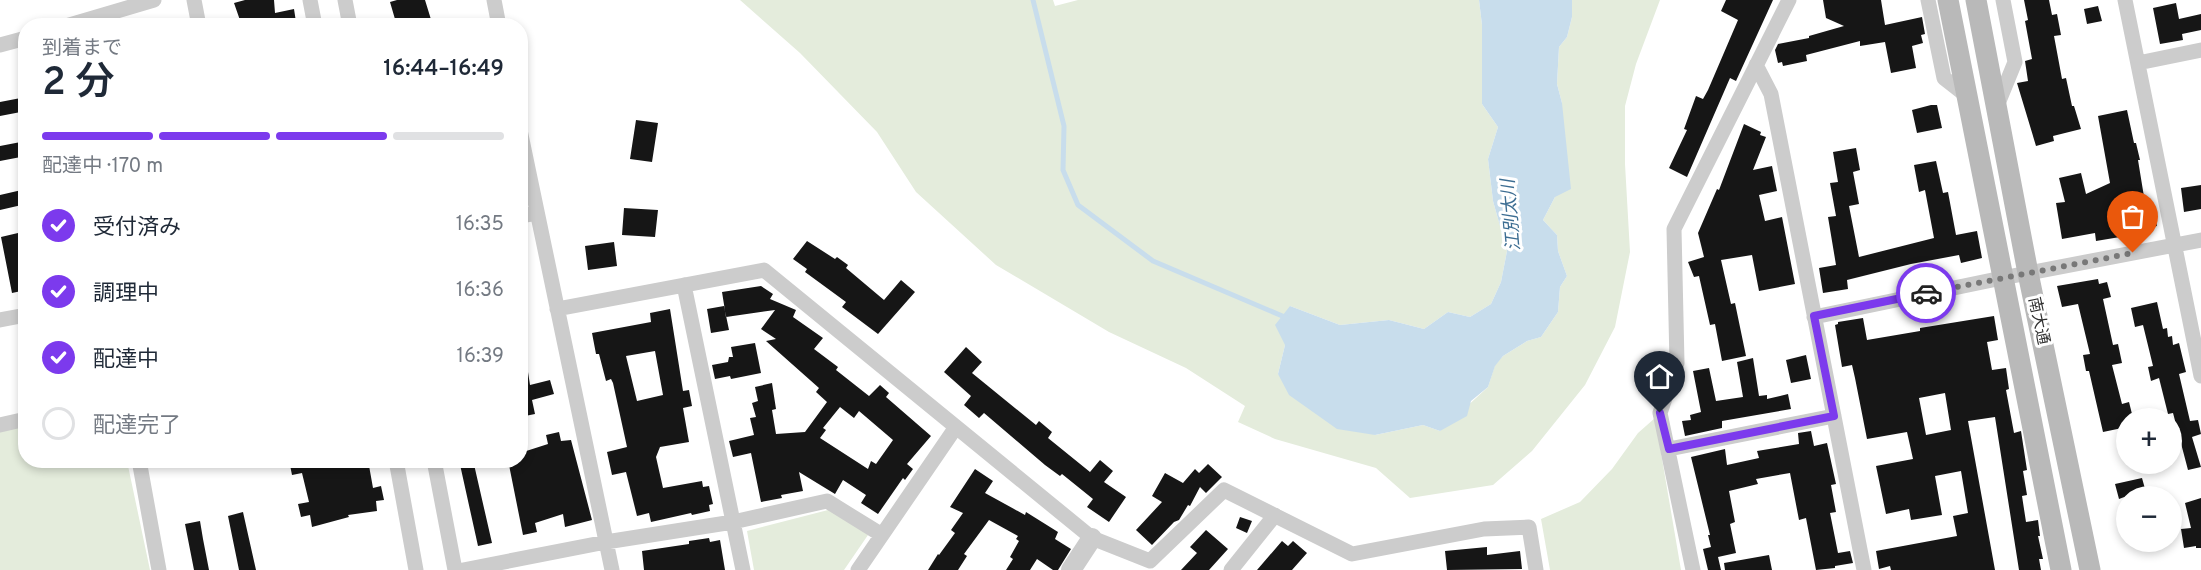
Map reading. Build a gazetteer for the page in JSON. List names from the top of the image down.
{
  "streets": {
    "main road": ["南大通"]
  },
  "water": ["江別太川"],
  "page": {
    "heading": ["2 分", "到着まで", "16:44–16:49"],
    "bar": "配達中 · 170 m",
    "list": [
      ["受付済み", "16:35"],
      ["調理中", "16:36"],
      ["配達中", "16:39"],
      "配達完了"
    ],
    "map_buttons": ["+", "−"]
  }
}
